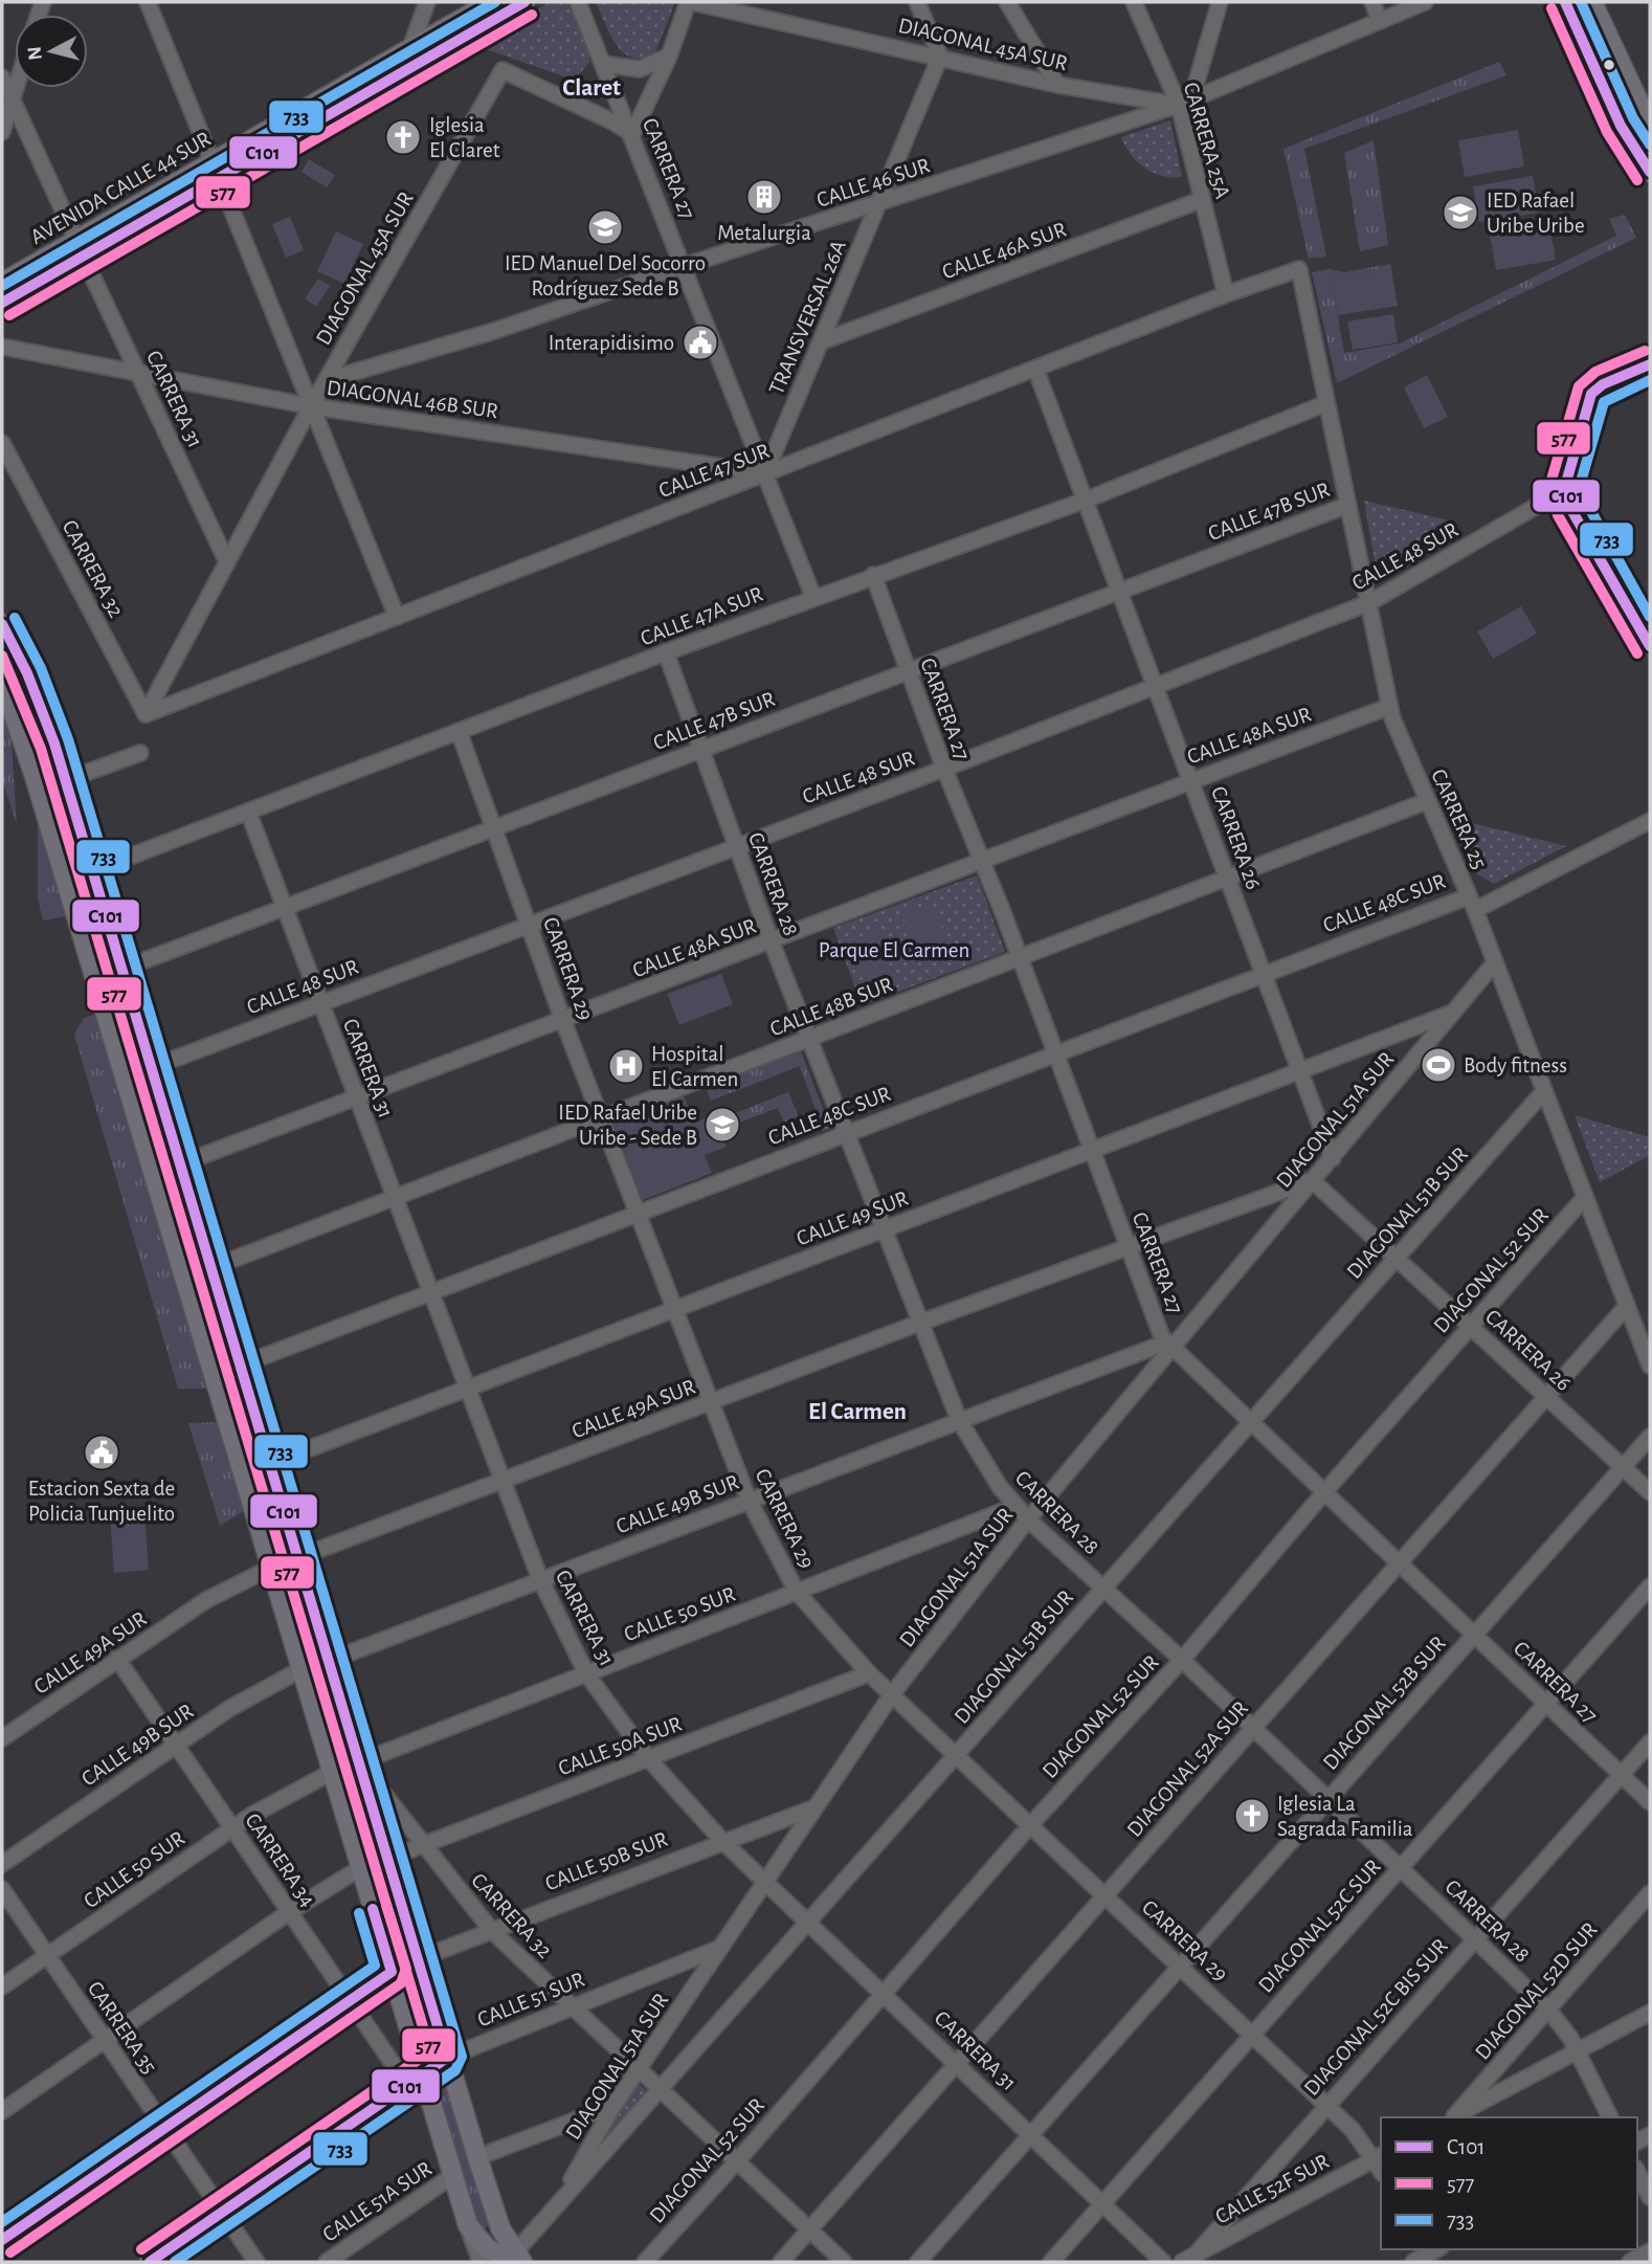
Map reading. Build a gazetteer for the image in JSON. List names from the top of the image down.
{
  "streets": {
    "main road": ["AVENIDA CALLE 44 SUR", "CALLE 51 SUR"],
    "street": [
      "DIAGONAL 45A SUR",
      "CARRERA 25A",
      "CARRERA 27",
      "CALLE 46 SUR",
      "CALLE 46A SUR",
      "TRANSVERSAL 26A",
      "CARRERA 31",
      "DIAGONAL 46B SUR",
      "CALLE 47 SUR",
      "CALLE 47B SUR",
      "CALLE 48 SUR",
      "CARRERA 32",
      "CALLE 47A SUR",
      "CALLE 48A SUR",
      "CARRERA 25",
      "CARRERA 26",
      "CARRERA 28",
      "CALLE 48C SUR",
      "CARRERA 29",
      "CALLE 48B SUR",
      "DIAGONAL 51A SUR",
      "DIAGONAL 51B SUR",
      "CALLE 49 SUR",
      "DIAGONAL 52 SUR",
      "CALLE 49A SUR",
      "CALLE 49B SUR",
      "CALLE 50 SUR",
      "DIAGONAL 52B SUR",
      "CALLE 50A SUR",
      "DIAGONAL 52A SUR",
      "CARRERA 34",
      "CALLE 50B SUR",
      "DIAGONAL 52C SUR",
      "DIAGONAL 52D SUR",
      "DIAGONAL 52C BIS SUR",
      "CARRERA 35",
      "CALLE 52F SUR",
      "CALLE 51A SUR"
    ]
  },
  "crossings": [
    ["DIAGONAL 45A SUR", "CARRERA 25A"],
    ["DIAGONAL 45A SUR", "CARRERA 27"],
    ["DIAGONAL 45A SUR", "CALLE 46 SUR"],
    ["DIAGONAL 45A SUR", "TRANSVERSAL 26A"],
    ["DIAGONAL 45A SUR", "DIAGONAL 46B SUR"],
    ["CARRERA 25A", "CALLE 46 SUR"],
    ["CARRERA 25A", "CALLE 46A SUR"],
    ["CARRERA 25A", "CALLE 47 SUR"],
    ["CARRERA 27", "CALLE 46 SUR"],
    ["CARRERA 27", "TRANSVERSAL 26A"],
    ["CARRERA 27", "DIAGONAL 46B SUR"],
    ["CARRERA 27", "CALLE 47 SUR"],
    ["CARRERA 27", "CALLE 47B SUR"],
    ["CARRERA 27", "CALLE 48 SUR"],
    ["CARRERA 27", "CALLE 47A SUR"],
    ["CARRERA 27", "CALLE 48A SUR"],
    ["CARRERA 27", "CALLE 48C SUR"],
    ["CARRERA 27", "CALLE 48B SUR"],
    ["CARRERA 27", "DIAGONAL 51A SUR"],
    ["CARRERA 27", "DIAGONAL 51B SUR"],
    ["CARRERA 27", "CALLE 49 SUR"],
    ["CARRERA 27", "DIAGONAL 52 SUR"],
    ["CARRERA 27", "CALLE 49A SUR"],
    ["CARRERA 27", "CALLE 49B SUR"],
    ["CARRERA 27", "DIAGONAL 52B SUR"],
    ["CARRERA 27", "DIAGONAL 52A SUR"],
    ["CARRERA 27", "DIAGONAL 52C SUR"],
    ["CARRERA 27", "DIAGONAL 52C BIS SUR"],
    ["CALLE 46 SUR", "TRANSVERSAL 26A"],
    ["AVENIDA CALLE 44 SUR", "CARRERA 31"],
    ["CALLE 46A SUR", "TRANSVERSAL 26A"],
    ["TRANSVERSAL 26A", "DIAGONAL 46B SUR"],
    ["TRANSVERSAL 26A", "CALLE 47 SUR"],
    ["CARRERA 31", "DIAGONAL 46B SUR"],
    ["CARRERA 31", "CALLE 47B SUR"],
    ["CARRERA 31", "CALLE 48 SUR"],
    ["CARRERA 31", "CALLE 47A SUR"],
    ["CARRERA 31", "CALLE 48A SUR"],
    ["CARRERA 31", "CALLE 48C SUR"],
    ["CARRERA 31", "CALLE 48B SUR"],
    ["CARRERA 31", "DIAGONAL 51A SUR"],
    ["CARRERA 31", "DIAGONAL 51B SUR"],
    ["CARRERA 31", "CALLE 49 SUR"],
    ["CARRERA 31", "DIAGONAL 52 SUR"],
    ["CARRERA 31", "CALLE 49A SUR"],
    ["CARRERA 31", "CALLE 49B SUR"],
    ["CARRERA 31", "CALLE 50 SUR"],
    ["CARRERA 31", "DIAGONAL 52B SUR"],
    ["CARRERA 31", "CALLE 50A SUR"],
    ["CARRERA 31", "DIAGONAL 52A SUR"],
    ["CARRERA 31", "CALLE 50B SUR"],
    ["CARRERA 31", "DIAGONAL 52C SUR"],
    ["DIAGONAL 46B SUR", "CALLE 47 SUR"],
    ["DIAGONAL 46B SUR", "CARRERA 32"],
    ["CALLE 47 SUR", "CARRERA 32"],
    ["CALLE 47 SUR", "CARRERA 25"],
    ["CALLE 47 SUR", "CARRERA 26"],
    ["CALLE 47B SUR", "CARRERA 25"],
    ["CALLE 47B SUR", "CARRERA 26"],
    ["CALLE 47B SUR", "CARRERA 28"],
    ["CALLE 47B SUR", "CARRERA 29"],
    ["CALLE 48 SUR", "CARRERA 25"],
    ["CALLE 48 SUR", "CARRERA 26"],
    ["CALLE 48 SUR", "CARRERA 28"],
    ["CALLE 48 SUR", "CARRERA 29"],
    ["CARRERA 32", "DIAGONAL 51A SUR"],
    ["CARRERA 32", "DIAGONAL 51B SUR"],
    ["CARRERA 32", "DIAGONAL 52 SUR"],
    ["CARRERA 32", "CALLE 50 SUR"],
    ["CARRERA 32", "CALLE 50A SUR"],
    ["CARRERA 32", "DIAGONAL 52A SUR"],
    ["CARRERA 32", "CALLE 50B SUR"],
    ["CARRERA 32", "CALLE 51 SUR"],
    ["CALLE 47A SUR", "CARRERA 25"],
    ["CALLE 47A SUR", "CARRERA 26"],
    ["CALLE 47A SUR", "CARRERA 28"],
    ["CALLE 47A SUR", "CARRERA 29"],
    ["CALLE 48A SUR", "CARRERA 25"],
    ["CALLE 48A SUR", "CARRERA 26"],
    ["CALLE 48A SUR", "CARRERA 28"],
    ["CALLE 48A SUR", "CARRERA 29"],
    ["CARRERA 25", "CALLE 48C SUR"],
    ["CARRERA 25", "CALLE 48B SUR"],
    ["CARRERA 25", "DIAGONAL 51A SUR"],
    ["CARRERA 25", "DIAGONAL 51B SUR"],
    ["CARRERA 25", "DIAGONAL 52 SUR"],
    ["CARRERA 25", "DIAGONAL 52A SUR"],
    ["CARRERA 26", "CALLE 48C SUR"],
    ["CARRERA 26", "CALLE 48B SUR"],
    ["CARRERA 26", "DIAGONAL 51A SUR"],
    ["CARRERA 26", "DIAGONAL 51B SUR"],
    ["CARRERA 26", "CALLE 49 SUR"],
    ["CARRERA 26", "DIAGONAL 52 SUR"],
    ["CARRERA 26", "CALLE 49A SUR"],
    ["CARRERA 26", "DIAGONAL 52B SUR"],
    ["CARRERA 26", "DIAGONAL 52A SUR"],
    ["CARRERA 28", "CALLE 48C SUR"],
    ["CARRERA 28", "CALLE 48B SUR"],
    ["CARRERA 28", "DIAGONAL 51A SUR"],
    ["CARRERA 28", "DIAGONAL 51B SUR"],
    ["CARRERA 28", "CALLE 49 SUR"],
    ["CARRERA 28", "DIAGONAL 52 SUR"],
    ["CARRERA 28", "CALLE 49A SUR"],
    ["CARRERA 28", "CALLE 49B SUR"],
    ["CARRERA 28", "CALLE 50 SUR"],
    ["CARRERA 28", "DIAGONAL 52B SUR"],
    ["CARRERA 28", "DIAGONAL 52A SUR"],
    ["CARRERA 28", "DIAGONAL 52C SUR"],
    ["CARRERA 28", "DIAGONAL 52D SUR"],
    ["CARRERA 28", "DIAGONAL 52C BIS SUR"],
    ["CALLE 48C SUR", "CARRERA 29"],
    ["CARRERA 29", "CALLE 48B SUR"],
    ["CARRERA 29", "DIAGONAL 51A SUR"],
    ["CARRERA 29", "DIAGONAL 51B SUR"],
    ["CARRERA 29", "CALLE 49 SUR"],
    ["CARRERA 29", "DIAGONAL 52 SUR"],
    ["CARRERA 29", "CALLE 49A SUR"],
    ["CARRERA 29", "CALLE 49B SUR"],
    ["CARRERA 29", "CALLE 50 SUR"],
    ["CARRERA 29", "DIAGONAL 52B SUR"],
    ["CARRERA 29", "CALLE 50A SUR"],
    ["CARRERA 29", "DIAGONAL 52A SUR"],
    ["CARRERA 29", "DIAGONAL 52C SUR"],
    ["CARRERA 29", "DIAGONAL 52C BIS SUR"],
    ["CARRERA 29", "CALLE 52F SUR"],
    ["DIAGONAL 51A SUR", "DIAGONAL 51B SUR"],
    ["DIAGONAL 51A SUR", "CALLE 49 SUR"],
    ["DIAGONAL 51A SUR", "CALLE 49A SUR"],
    ["DIAGONAL 51A SUR", "CALLE 49B SUR"],
    ["DIAGONAL 51A SUR", "CALLE 50B SUR"],
    ["DIAGONAL 51A SUR", "CALLE 51 SUR"],
    ["CALLE 49A SUR", "CARRERA 34"],
    ["CALLE 49B SUR", "CARRERA 34"],
    ["CALLE 50 SUR", "CARRERA 34"],
    ["CALLE 50 SUR", "CARRERA 35"],
    ["CARRERA 34", "CALLE 51 SUR"],
    ["CALLE 51 SUR", "CARRERA 35"],
    ["DIAGONAL 52C BIS SUR", "CALLE 52F SUR"]
  ],
  "districts": ["Claret", "El Carmen"],
  "parks": ["Parque El Carmen"],
  "places": {
    "church": ["Iglesia El Claret", "Iglesia La Sagrada Familia"],
    "building": ["Metalurgia"],
    "school or university": ["IED Rafael Uribe Uribe", "IED Manuel Del Socorro Rodríguez Sede B", "IED Rafael Uribe Uribe - Sede B"],
    "public building": ["Interapidisimo", "Estacion Sexta de Policia Tunjuelito"],
    "sports": ["Body fitness"],
    "hospital": ["Hospital El Carmen"]
  },
  "lines": ["transit line C101", "transit line 733", "transit line 577"],
  "legend": ["C101", "577", "733"],
  "north": "left"
}
